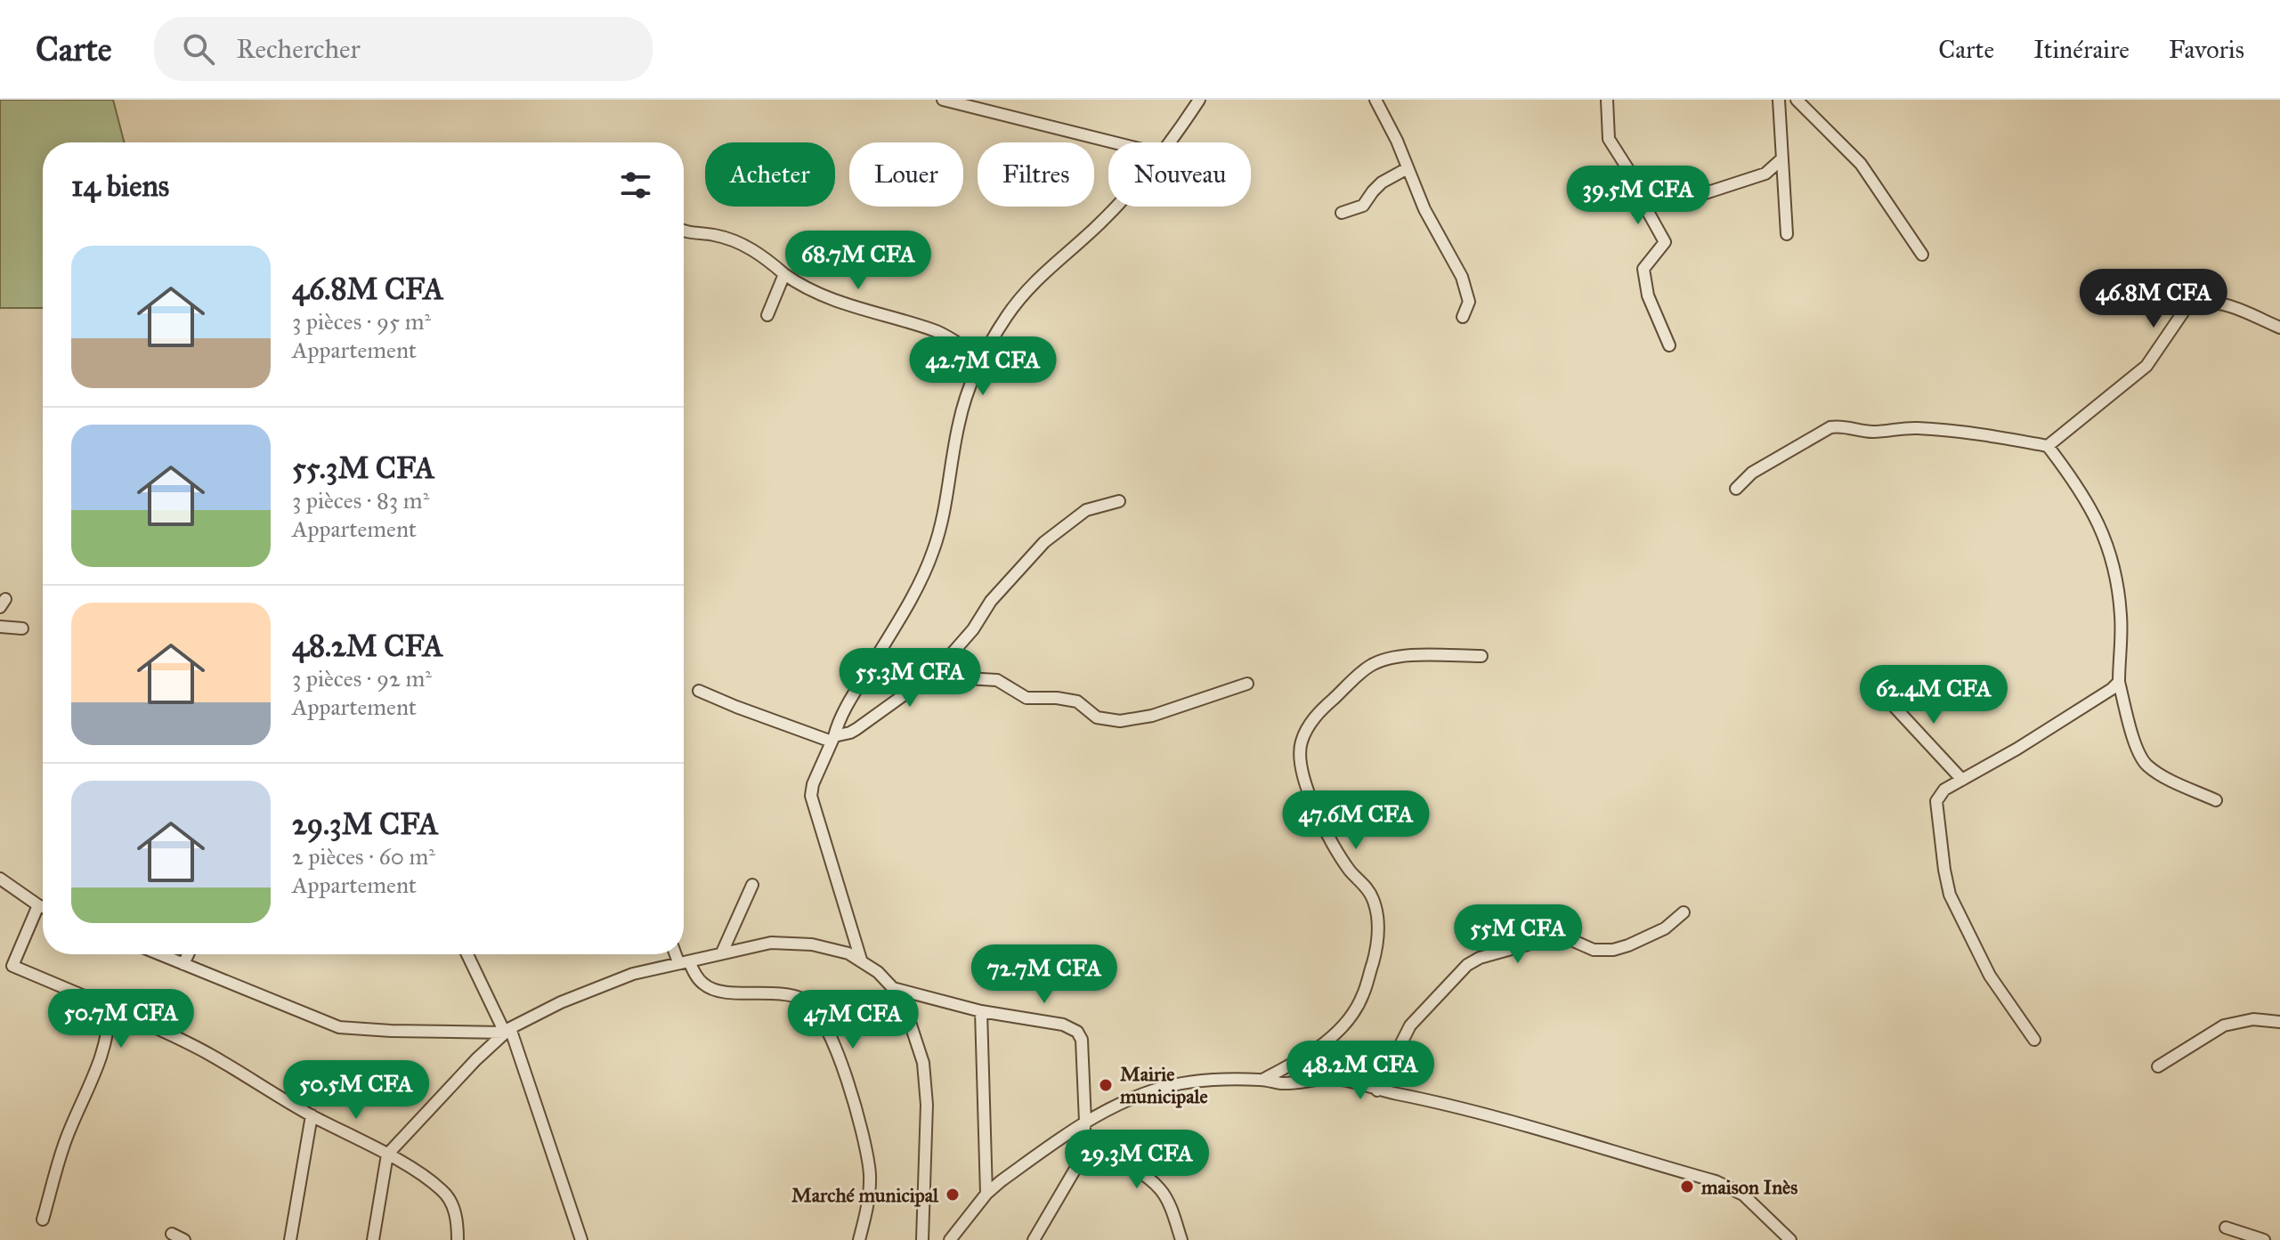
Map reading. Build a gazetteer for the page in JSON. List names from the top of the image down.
{
  "places": ["Mairie municipale", "maison Inès", "Marché municipal"],
  "page": {
    "header": "Carte",
    "search": "Rechercher",
    "nav": ["Carte", "Itinéraire", "Favoris"],
    "chip": [
      "Acheter",
      "Louer",
      "Filtres",
      "Nouveau"
    ],
    "heading": "14 biens",
    "price": [
      "39.5M CFA",
      "68.7M CFA",
      "46.8M CFA",
      "42.7M CFA",
      "55.3M CFA",
      "62.4M CFA",
      "47.6M CFA",
      "55M CFA",
      "72.7M CFA",
      "50.7M CFA",
      "47M CFA",
      "48.2M CFA",
      "50.5M CFA",
      "29.3M CFA"
    ],
    "list": [
      {
        "name": "46.8M CFA",
        "note": "3 pièces · 95 m² · Appartement"
      },
      {
        "name": "55.3M CFA",
        "note": "3 pièces · 83 m² · Appartement"
      },
      {
        "name": "48.2M CFA",
        "note": "3 pièces · 92 m² · Appartement"
      },
      {
        "name": "29.3M CFA",
        "note": "2 pièces · 60 m² · Appartement"
      }
    ]
  }
}
